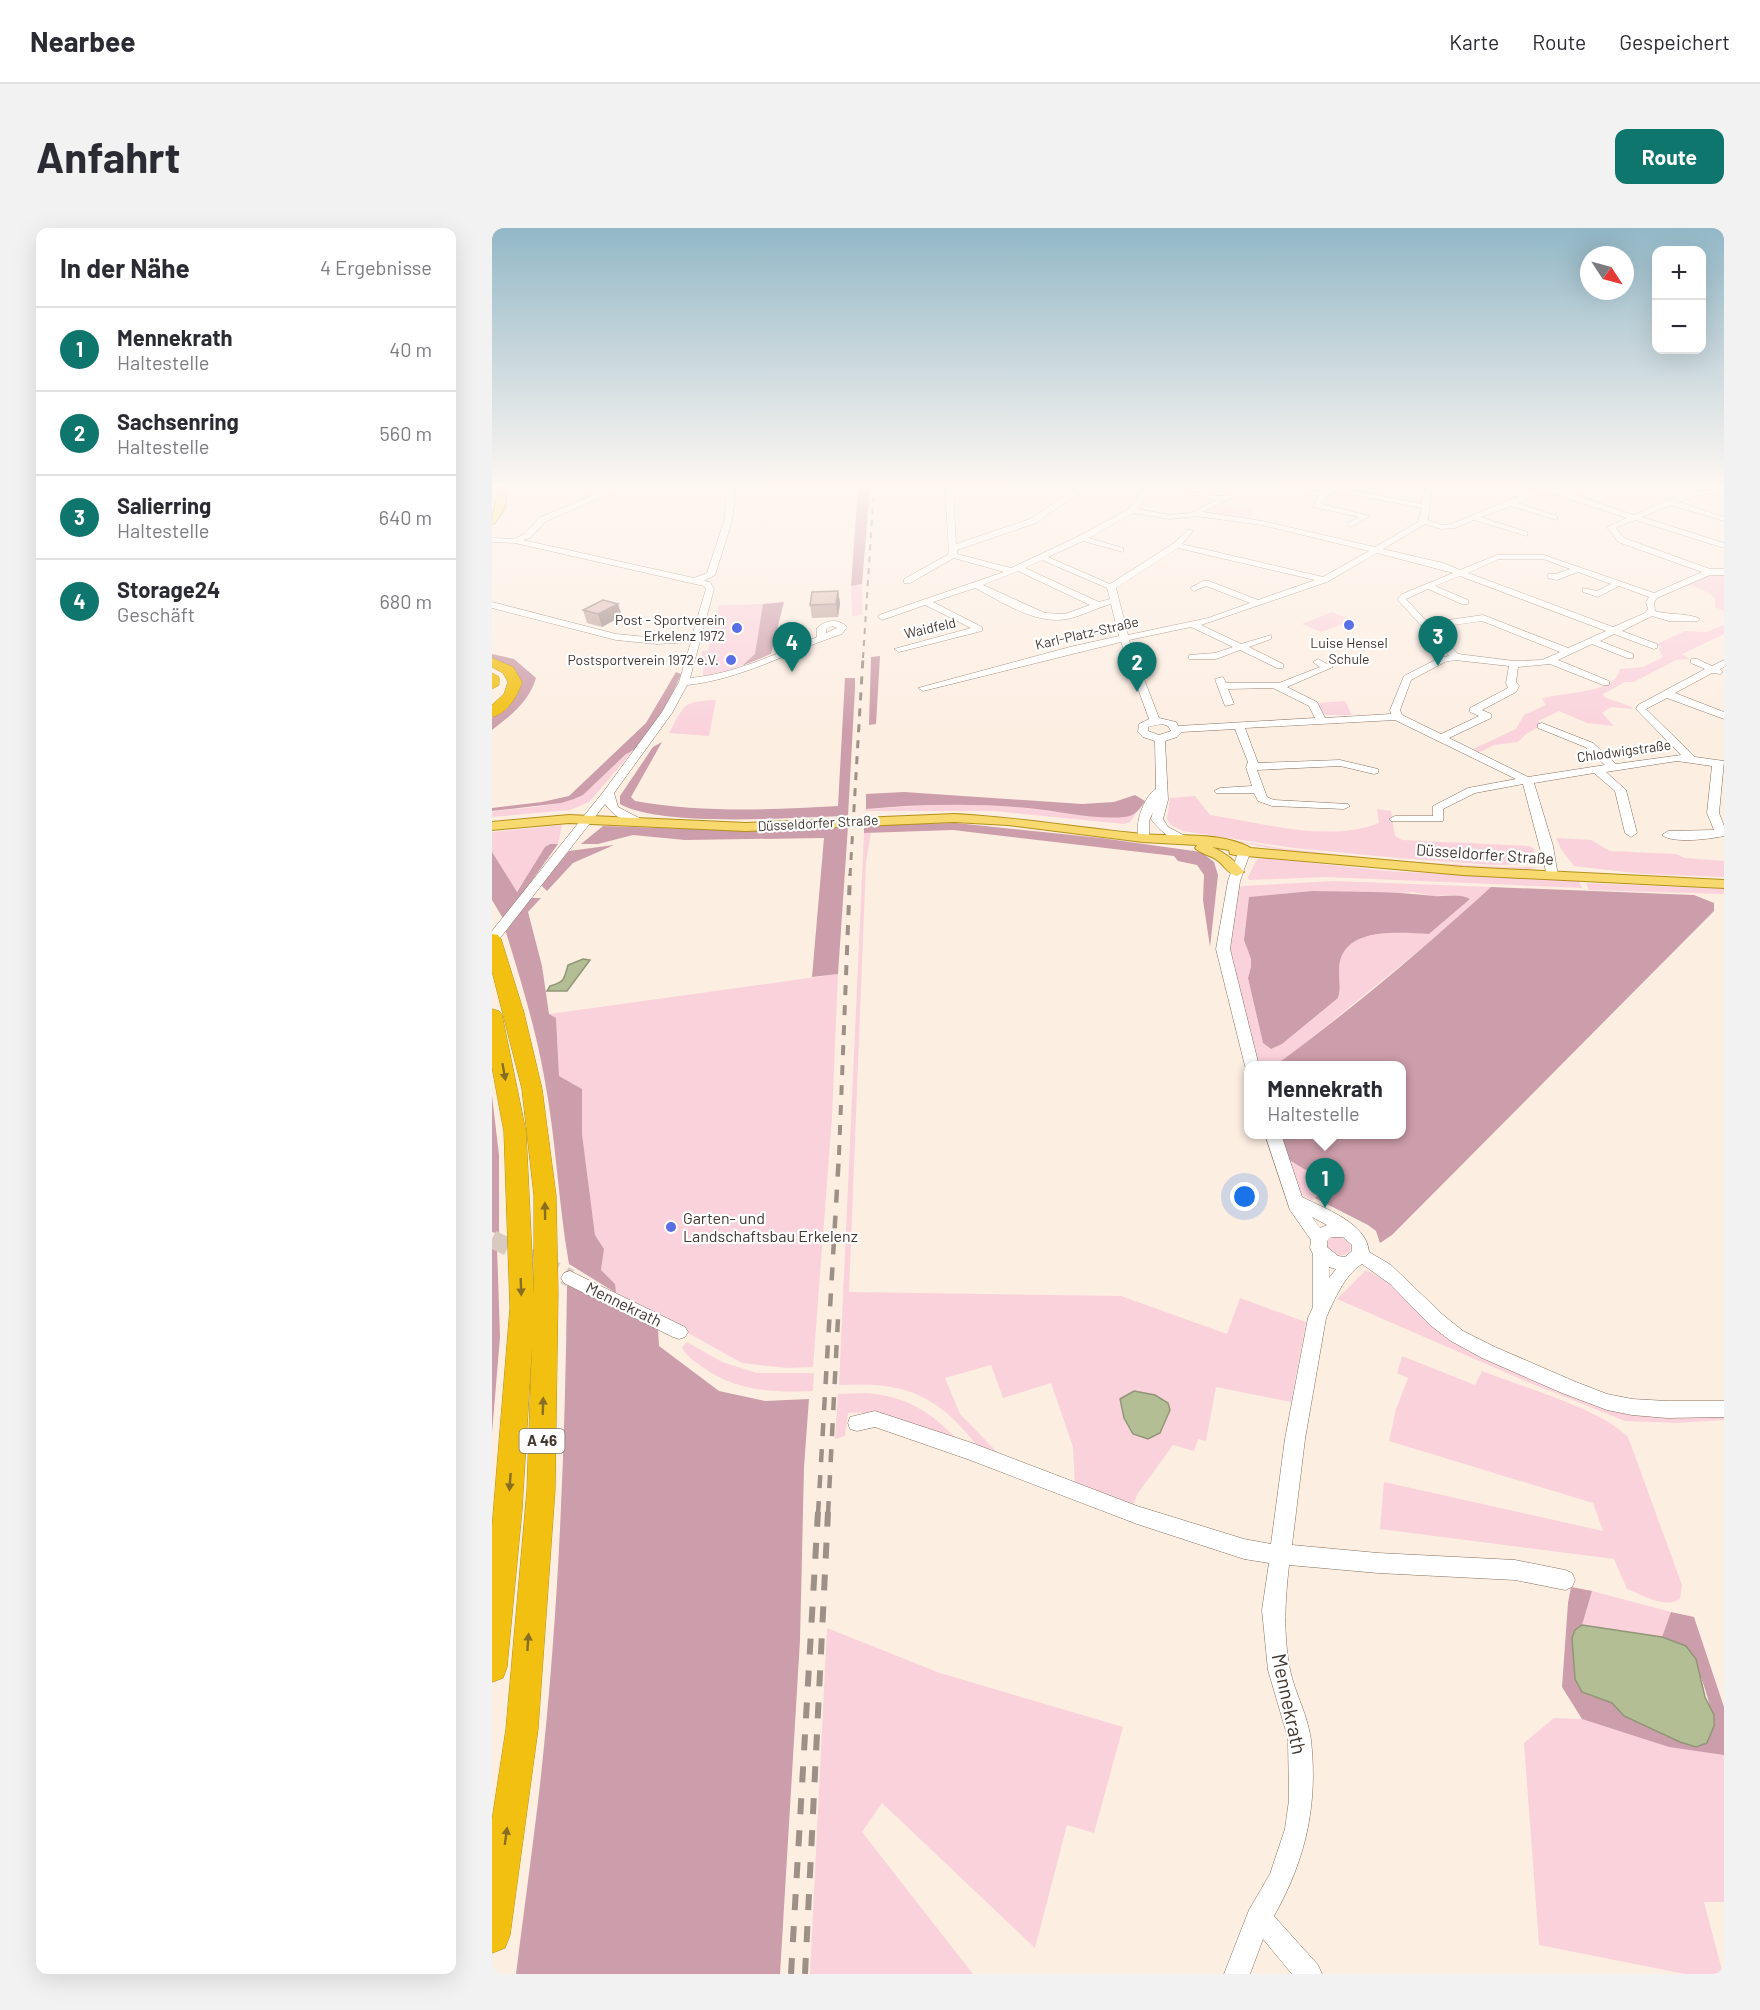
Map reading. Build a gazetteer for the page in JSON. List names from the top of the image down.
{
  "streets": {
    "highway": ["A 46"],
    "main road": ["Düsseldorfer Straße"],
    "street": [
      "Waidfeld",
      "Karl-Platz-Straße",
      "Chlodwigstraße",
      "Mennekrath"
    ]
  },
  "places": [
    "Luise Hensel Schule",
    "Post - Sportverein Erkelenz 1972",
    "Postsportverein 1972 e.V.",
    "Garten- und Landschaftsbau Erkelenz"
  ],
  "north": "bottom right",
  "page": {
    "header": "Nearbee",
    "nav": ["Karte", "Route", "Gespeichert"],
    "buttons": "Route",
    "title": "Anfahrt",
    "heading": ["In der Nähe", "4 Ergebnisse"],
    "map_buttons": ["+", "−"],
    "list": [
      {
        "mark": "1",
        "name": "Mennekrath",
        "note": "Haltestelle",
        "value": "40 m"
      },
      {
        "mark": "2",
        "name": "Sachsenring",
        "note": "Haltestelle",
        "value": "560 m"
      },
      {
        "mark": "3",
        "name": "Salierring",
        "note": "Haltestelle",
        "value": "640 m"
      },
      {
        "mark": "4",
        "name": "Storage24",
        "note": "Geschäft",
        "value": "680 m"
      }
    ],
    "pins": [
      "3",
      "4",
      "2",
      "1"
    ],
    "popup": ["Mennekrath", "Haltestelle"]
  }
}
